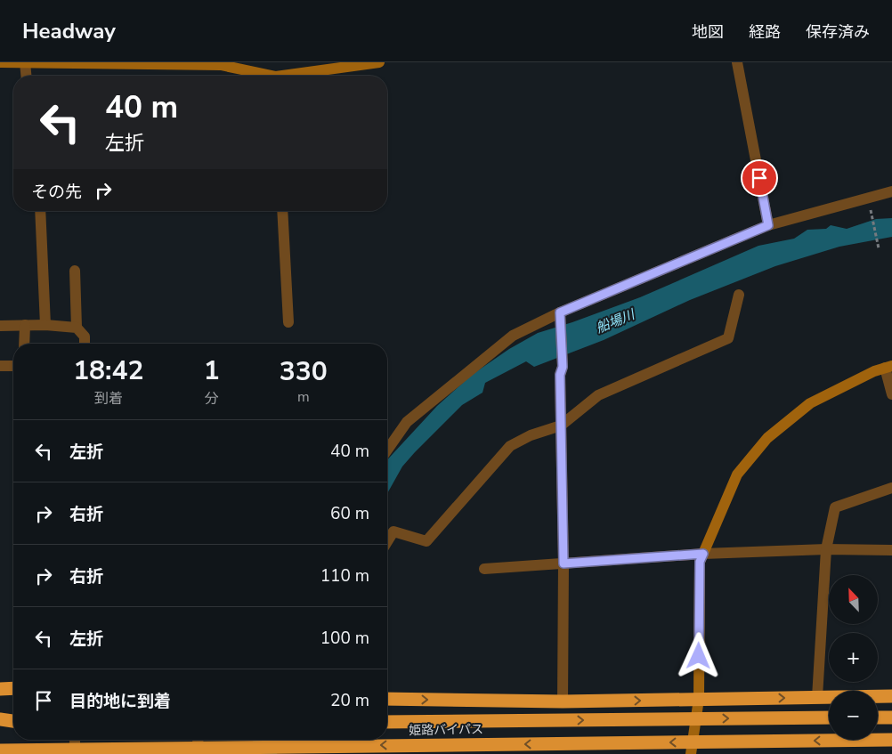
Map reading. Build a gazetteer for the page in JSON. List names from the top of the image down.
{
  "streets": {
    "highway": ["姫路バイパス"]
  },
  "water": ["船場川"],
  "north": "top left",
  "page": {
    "header": "Headway",
    "nav": ["地図", "経路", "保存済み"],
    "turn": ["40 m", "左折"],
    "then": "その先",
    "eta": [
      "18:42",
      "到着",
      "1",
      "分",
      "330",
      "m"
    ],
    "list": [
      {
        "name": "左折",
        "value": "40 m"
      },
      {
        "name": "右折",
        "value": "60 m"
      },
      {
        "name": "右折",
        "value": "110 m"
      },
      {
        "name": "左折",
        "value": "100 m"
      },
      {
        "name": "目的地に到着",
        "value": "20 m"
      }
    ],
    "map_buttons": ["+", "−"]
  }
}
